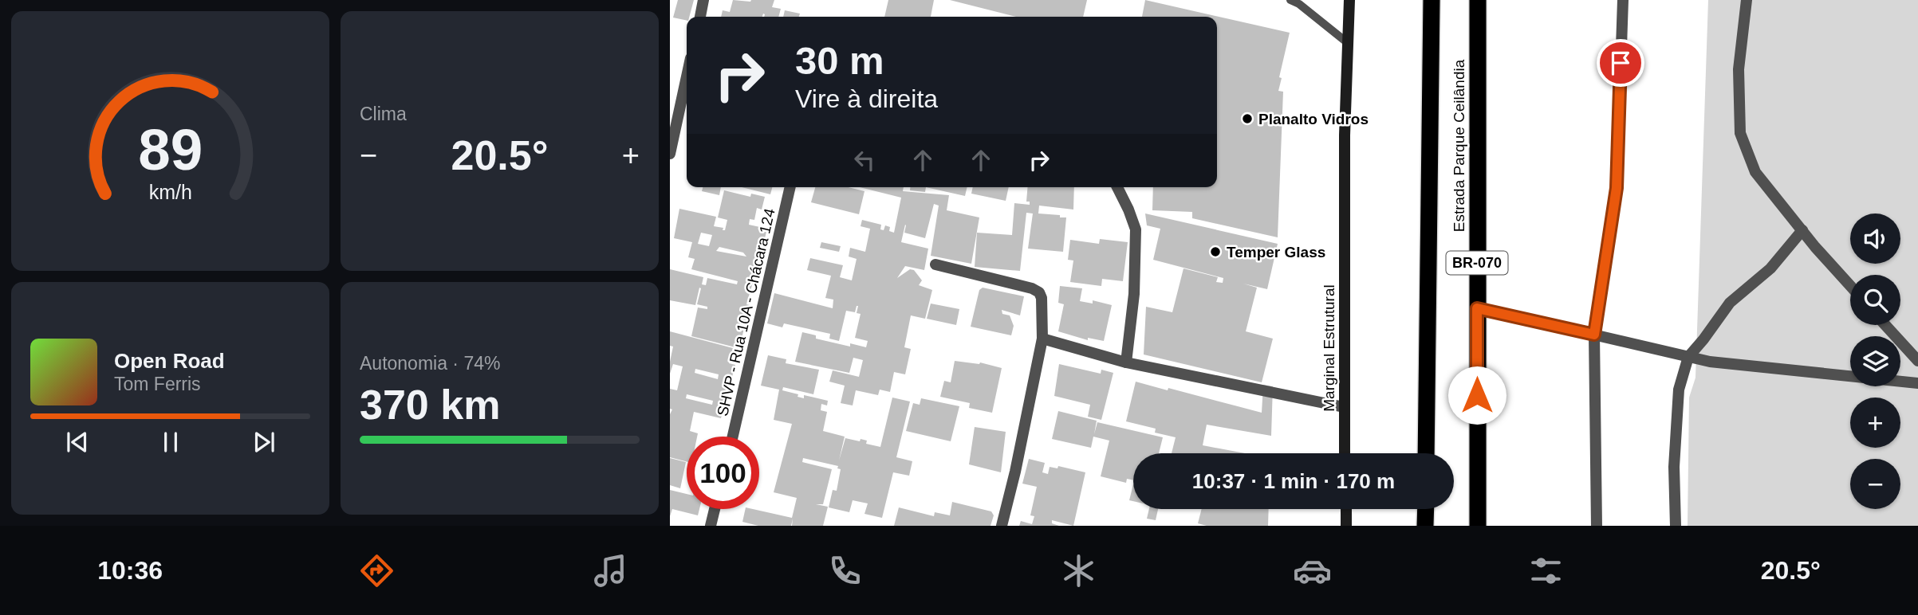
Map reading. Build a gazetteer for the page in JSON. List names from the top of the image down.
{
  "streets": {
    "highway": ["Estrada Parque Ceilândia", "BR-070"],
    "main road": ["Marginal Estrutural"],
    "street": ["SHVP - Rua 10A - Chácara 124"]
  },
  "places": ["Planalto Vidros", "Temper Glass"],
  "page": {
    "tile": [
      "Clima",
      ["Autonomia · 74%", "370 km"]
    ],
    "turn": ["30 m", "Vire à direita"],
    "heat": ["−", "20.5°", "+"],
    "map_buttons": ["+", "−"],
    "song": ["Open Road", "Tom Ferris"],
    "limit": "100",
    "trip": "10:37 · 1 min · 170 m",
    "tabs": ["10:36", "20.5°"],
    "gauge": ["89", "km/h"]
  }
}
